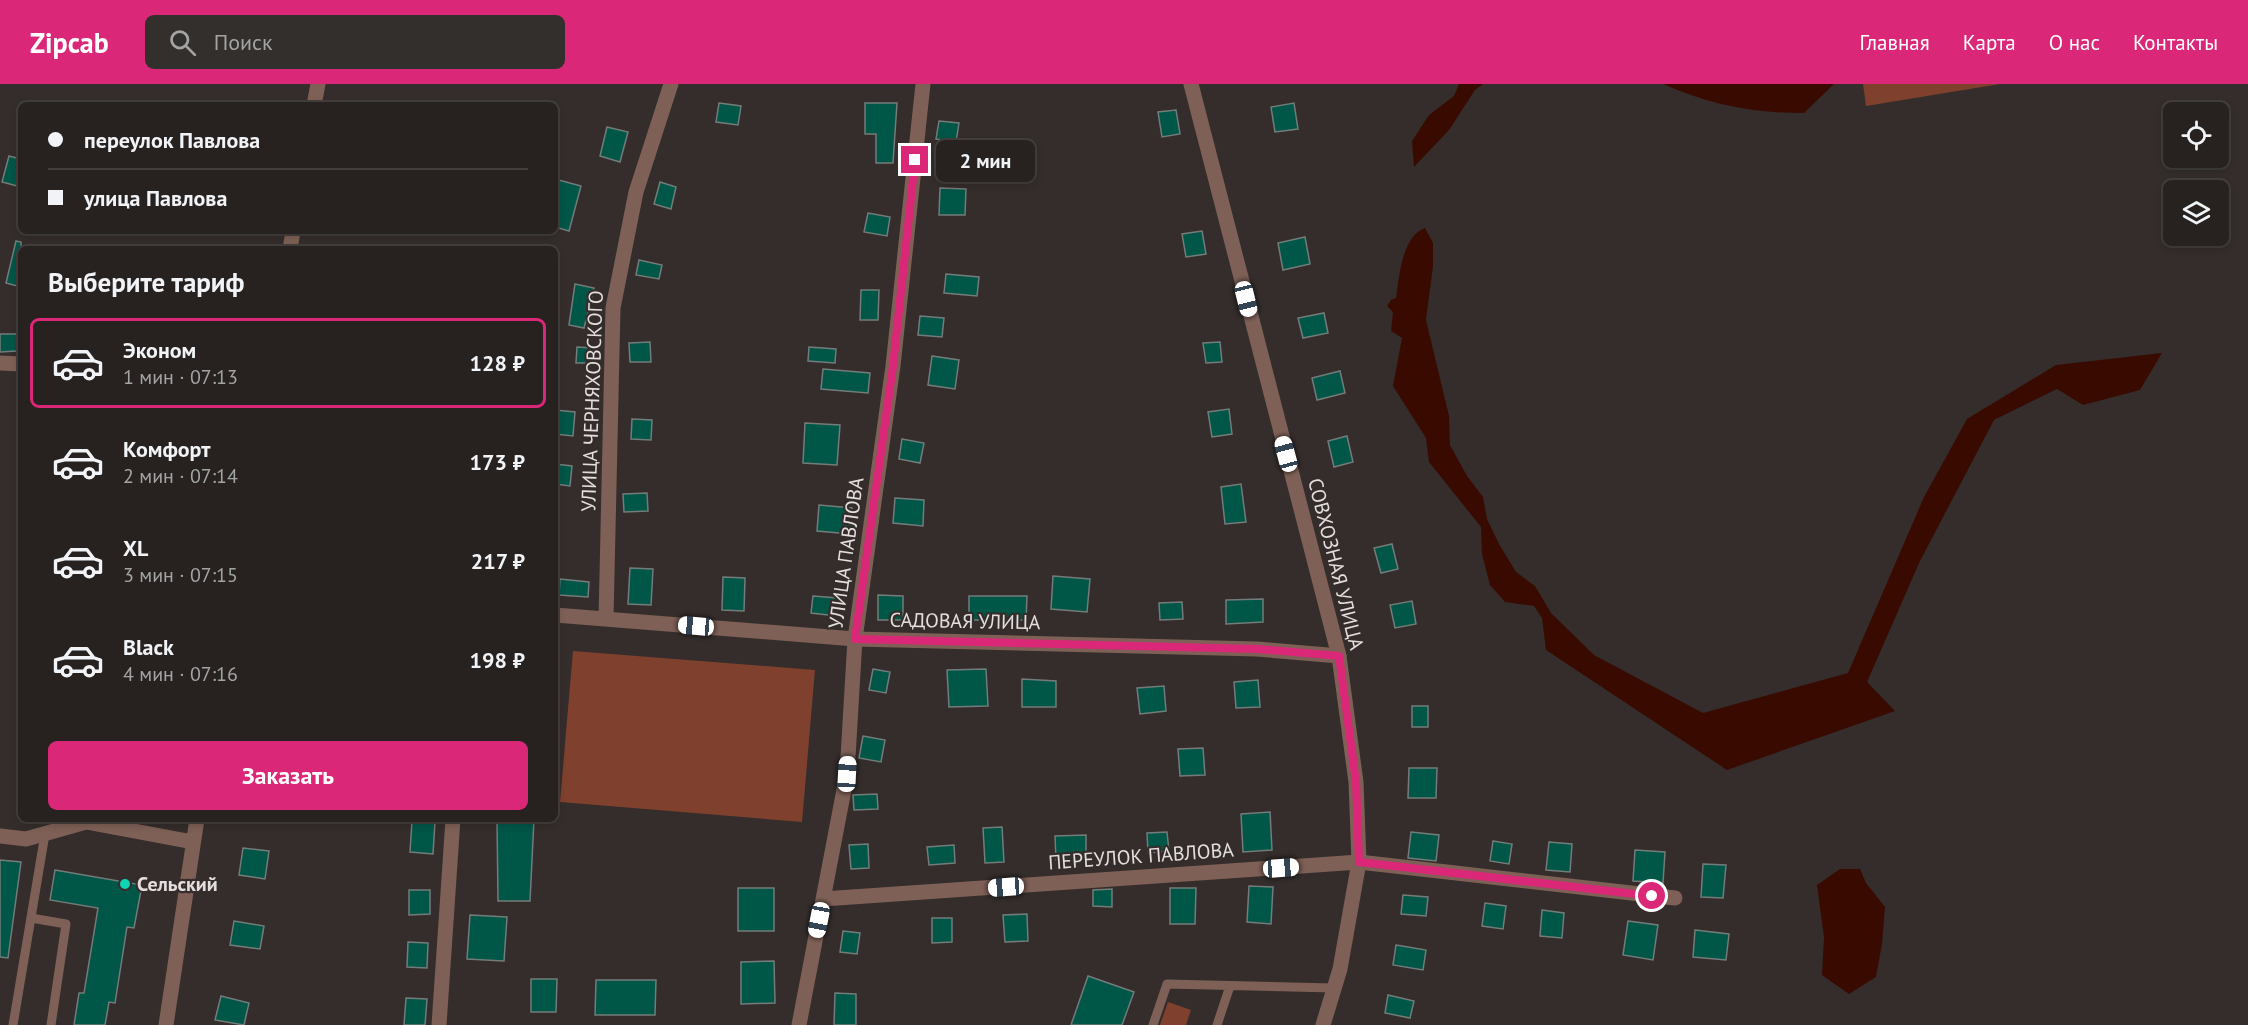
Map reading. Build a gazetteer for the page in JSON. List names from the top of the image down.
{
  "streets": {
    "street": [
      "УЛИЦА ЧЕРНЯХОВСКОГО",
      "УЛИЦА ПАВЛОВА",
      "СОВХОЗНАЯ УЛИЦА",
      "САДОВАЯ УЛИЦА",
      "ПЕРЕУЛОК ПАВЛОВА"
    ]
  },
  "crossings": [
    ["УЛИЦА ЧЕРНЯХОВСКОГО", "САДОВАЯ УЛИЦА"],
    ["УЛИЦА ПАВЛОВА", "САДОВАЯ УЛИЦА"],
    ["УЛИЦА ПАВЛОВА", "ПЕРЕУЛОК ПАВЛОВА"],
    ["СОВХОЗНАЯ УЛИЦА", "САДОВАЯ УЛИЦА"],
    ["СОВХОЗНАЯ УЛИЦА", "ПЕРЕУЛОК ПАВЛОВА"]
  ],
  "places": ["Сельский"],
  "page": {
    "header": "Zipcab",
    "search": "Поиск",
    "nav": [
      "Главная",
      "Карта",
      "О нас",
      "Контакты"
    ],
    "banner": ["переулок Павлова", "улица Павлова"],
    "bubble": "2 мин",
    "heading": "Выберите тариф",
    "list": [
      {
        "name": "Эконом",
        "note": "1 мин · 07:13",
        "value": "128 ₽"
      },
      {
        "name": "Комфорт",
        "note": "2 мин · 07:14",
        "value": "173 ₽"
      },
      {
        "name": "XL",
        "note": "3 мин · 07:15",
        "value": "217 ₽"
      },
      {
        "name": "Black",
        "note": "4 мин · 07:16",
        "value": "198 ₽"
      }
    ],
    "buttons": "Заказать"
  }
}
